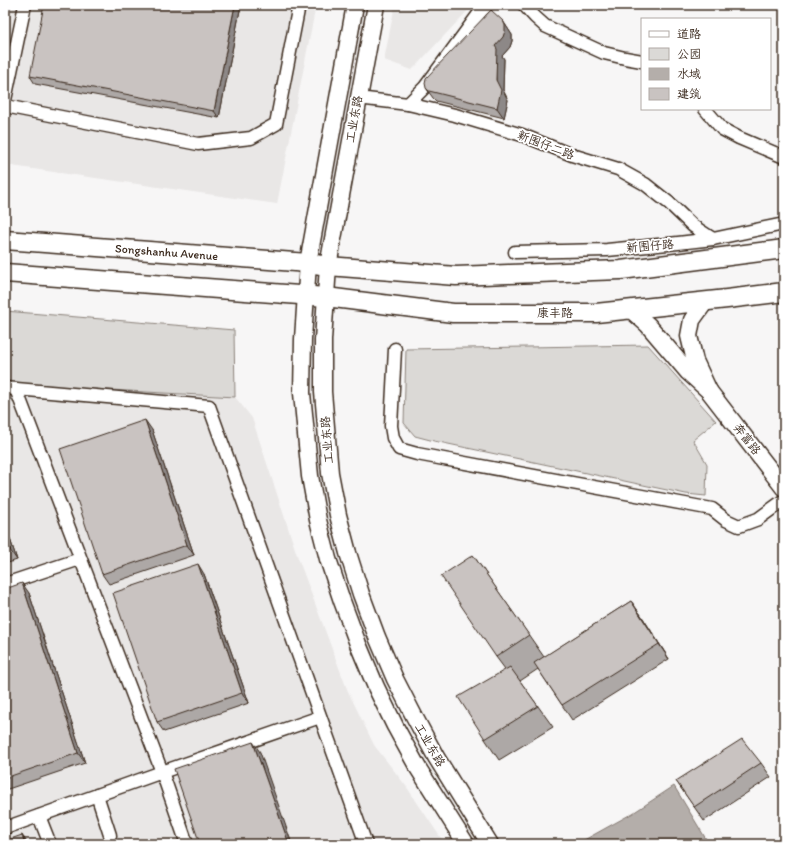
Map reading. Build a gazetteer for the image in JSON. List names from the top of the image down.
{
  "streets": {
    "main road": [
      "工业东路",
      "Songshanhu Avenue",
      "康丰路",
      "奔富路"
    ],
    "street": ["新围仔二路", "新围仔路"]
  },
  "crossings": [
    ["工业东路", "新围仔二路"],
    ["工业东路", "Songshanhu Avenue"],
    ["工业东路", "康丰路"],
    ["新围仔二路", "新围仔路"]
  ],
  "legend": [
    "道路",
    "公园",
    "水域",
    "建筑"
  ]
}
